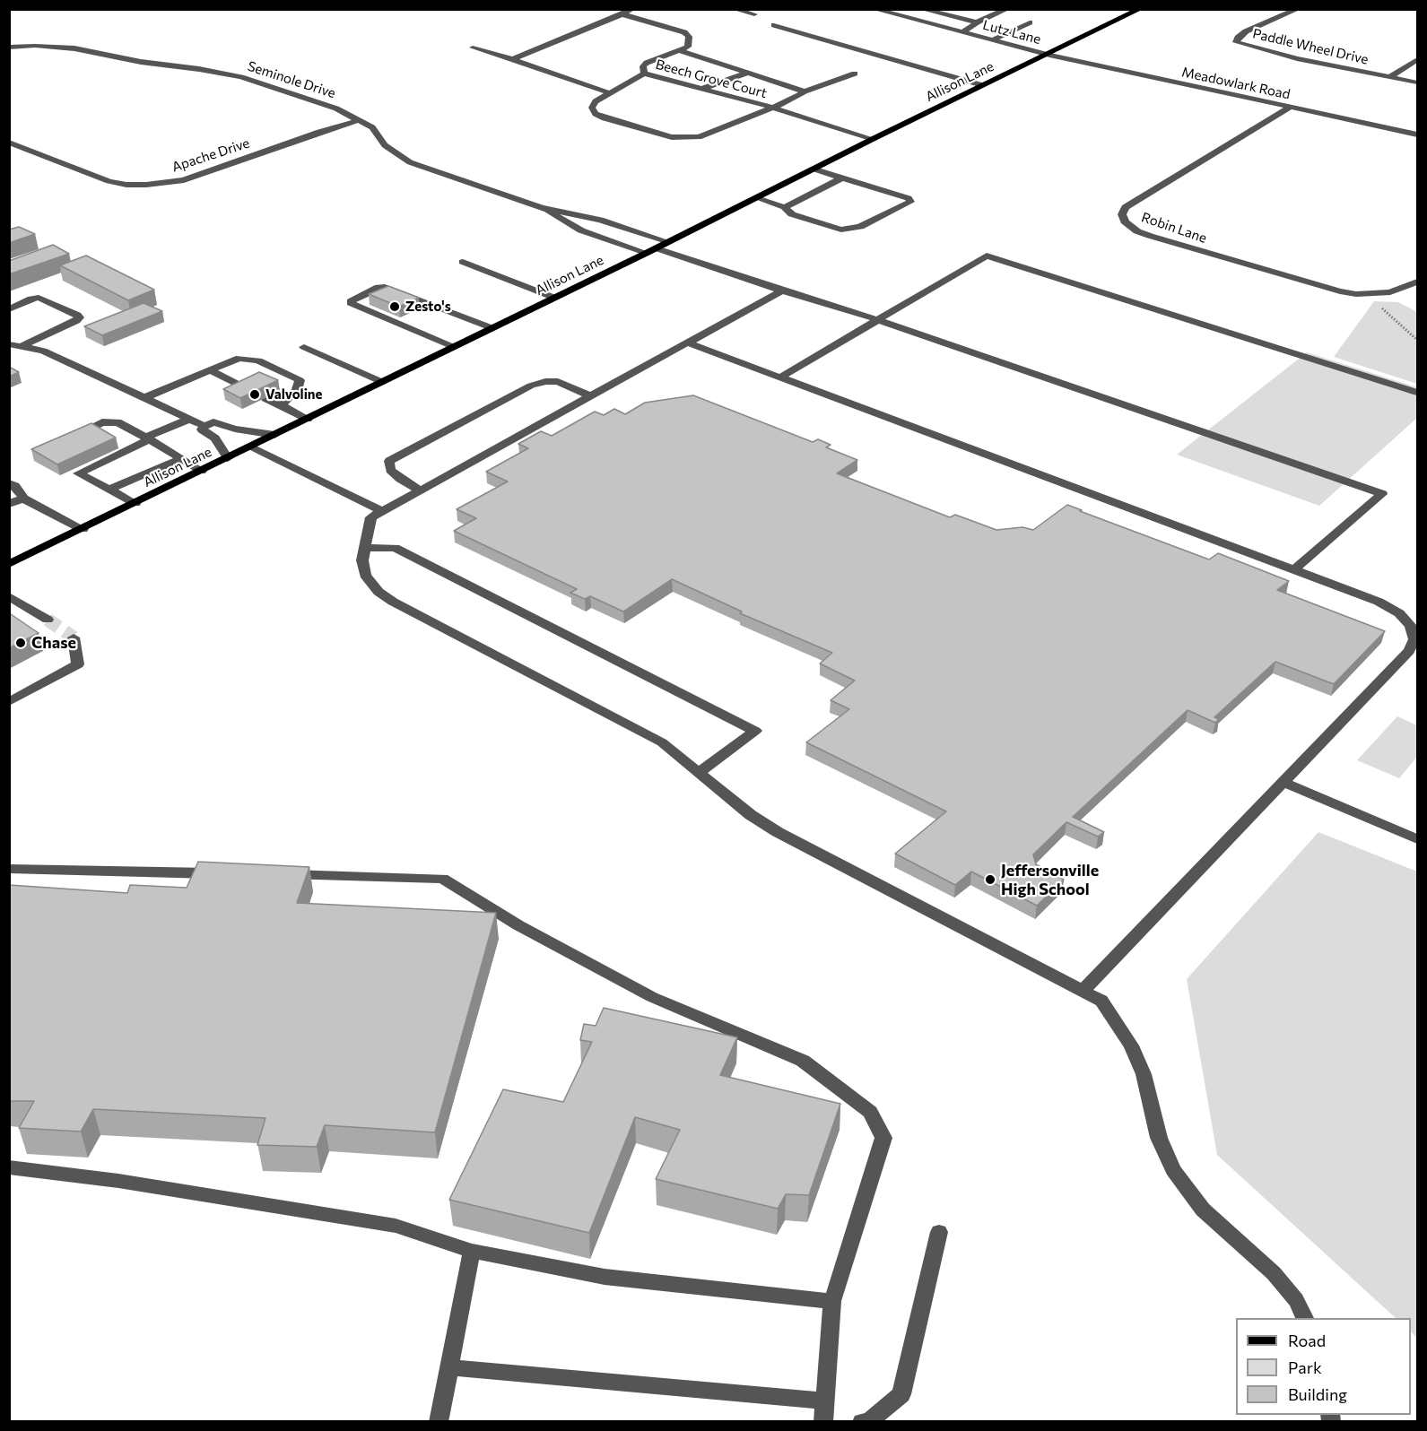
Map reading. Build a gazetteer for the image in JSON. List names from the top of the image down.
{
  "streets": {
    "main road": ["Allison Lane"],
    "street": [
      "Lutz Lane",
      "Paddle Wheel Drive",
      "Beech Grove Court",
      "Seminole Drive",
      "Meadowlark Road",
      "Apache Drive",
      "Robin Lane"
    ]
  },
  "crossings": [
    ["Lutz Lane", "Allison Lane"],
    ["Lutz Lane", "Meadowlark Road"],
    ["Beech Grove Court", "Allison Lane"],
    ["Seminole Drive", "Allison Lane"],
    ["Seminole Drive", "Apache Drive"],
    ["Allison Lane", "Meadowlark Road"],
    ["Meadowlark Road", "Robin Lane"]
  ],
  "places": [
    "Zesto's",
    "Valvoline",
    "Chase",
    "Jeffersonville High School"
  ],
  "legend": ["Road", "Park", "Building"]
}
